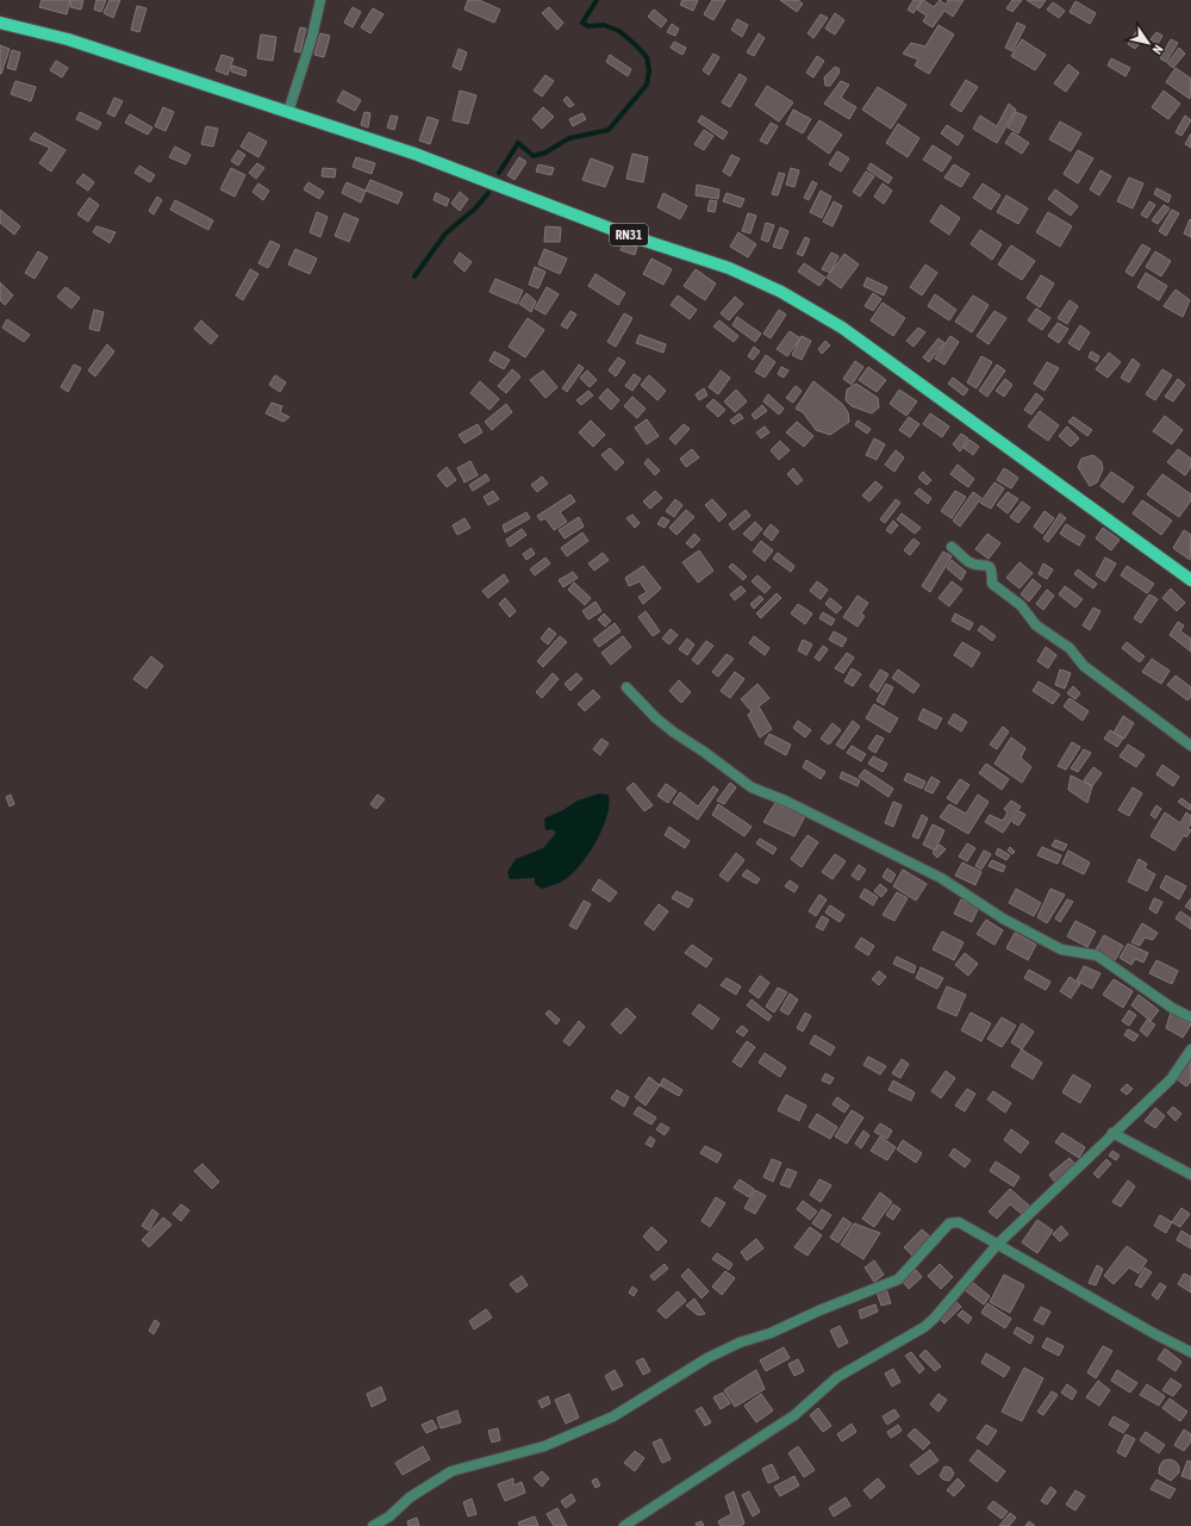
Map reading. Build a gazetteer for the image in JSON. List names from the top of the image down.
{
  "streets": {
    "main road": ["RN31"]
  },
  "north": "bottom right"
}
